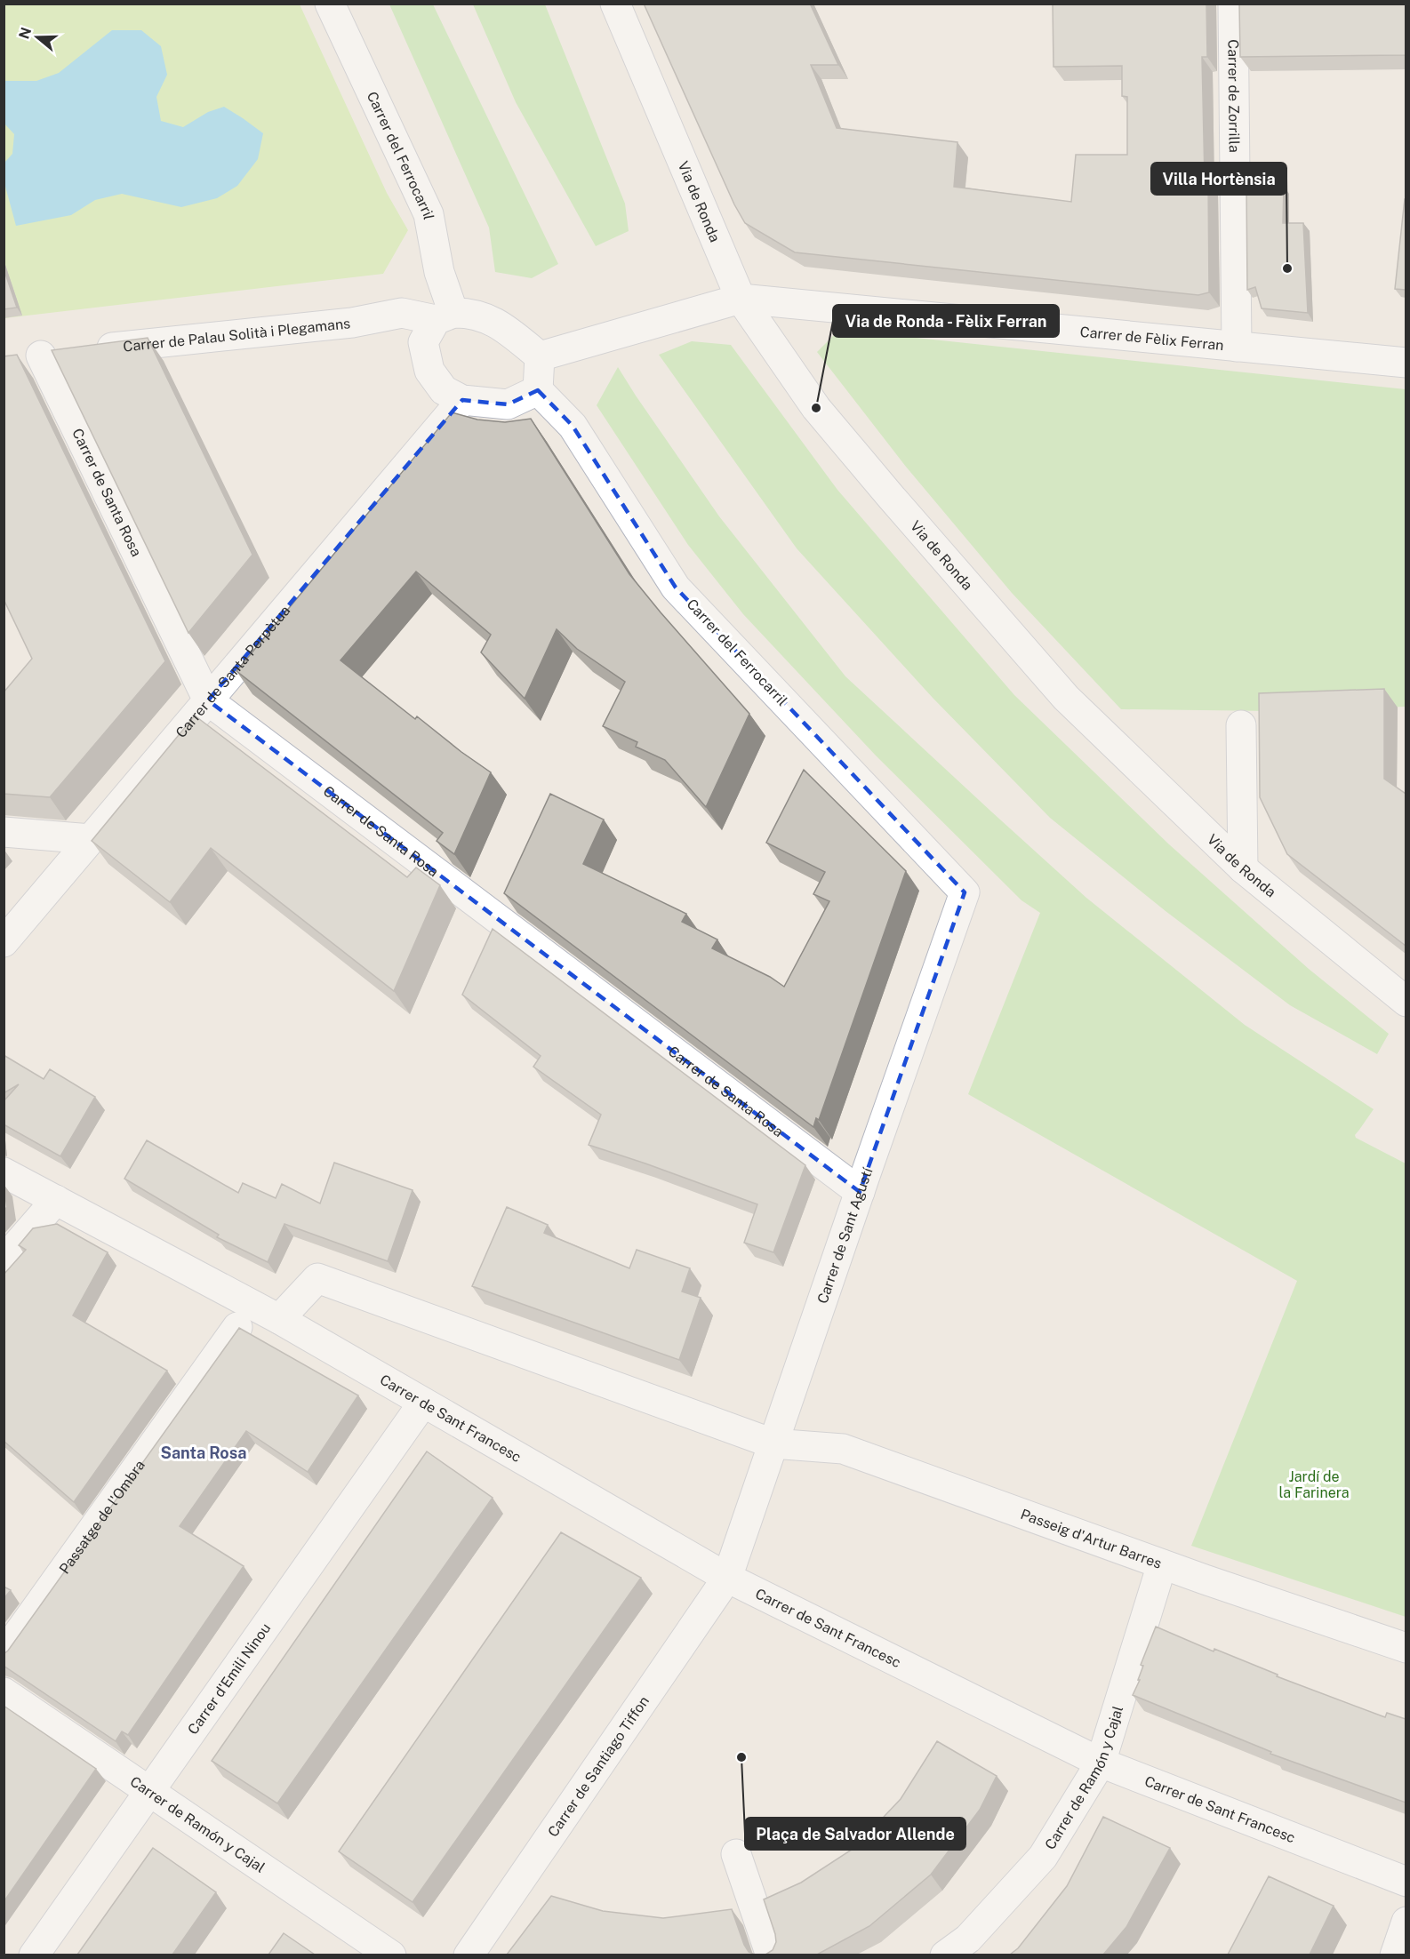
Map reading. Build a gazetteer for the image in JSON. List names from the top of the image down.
{
  "streets": {
    "street": [
      "Carrer de Zorrilla",
      "Carrer del Ferrocarril",
      "Via de Ronda",
      "Carrer de Palau Solità i Plegamans",
      "Carrer de Fèlix Ferran",
      "Carrer de Santa Rosa",
      "Carrer de Santa Perpètua",
      "Carrer de Sant Agustí",
      "Carrer de Sant Francesc",
      "Passatge de l'Ombra",
      "Passeig d'Artur Barres",
      "Carrer d'Emili Ninou",
      "Carrer de Santiago Tiffon",
      "Carrer de Ramón y Cajal"
    ]
  },
  "crossings": [
    ["Carrer de Zorrilla", "Carrer de Fèlix Ferran"],
    ["Carrer del Ferrocarril", "Carrer de Palau Solità i Plegamans"],
    ["Carrer del Ferrocarril", "Carrer de Santa Perpètua"],
    ["Carrer del Ferrocarril", "Carrer de Sant Agustí"],
    ["Via de Ronda", "Carrer de Fèlix Ferran"],
    ["Carrer de Palau Solità i Plegamans", "Carrer de Santa Rosa"],
    ["Carrer de Palau Solità i Plegamans", "Carrer de Santa Perpètua"],
    ["Carrer de Santa Rosa", "Carrer de Santa Perpètua"],
    ["Carrer de Santa Rosa", "Carrer de Sant Agustí"],
    ["Carrer de Sant Agustí", "Carrer de Sant Francesc"],
    ["Carrer de Sant Agustí", "Passeig d'Artur Barres"],
    ["Carrer de Sant Agustí", "Carrer de Santiago Tiffon"],
    ["Carrer de Sant Francesc", "Carrer d'Emili Ninou"],
    ["Carrer de Sant Francesc", "Carrer de Santiago Tiffon"],
    ["Carrer de Sant Francesc", "Carrer de Ramón y Cajal"],
    ["Passeig d'Artur Barres", "Carrer de Ramón y Cajal"],
    ["Carrer d'Emili Ninou", "Carrer de Ramón y Cajal"]
  ],
  "districts": ["Santa Rosa"],
  "parks": ["Jardí de la Farinera"],
  "places": ["Villa Hortènsia", "Via de Ronda - Fèlix Ferran", "Plaça de Salvador Allende"],
  "north": "left"
}
